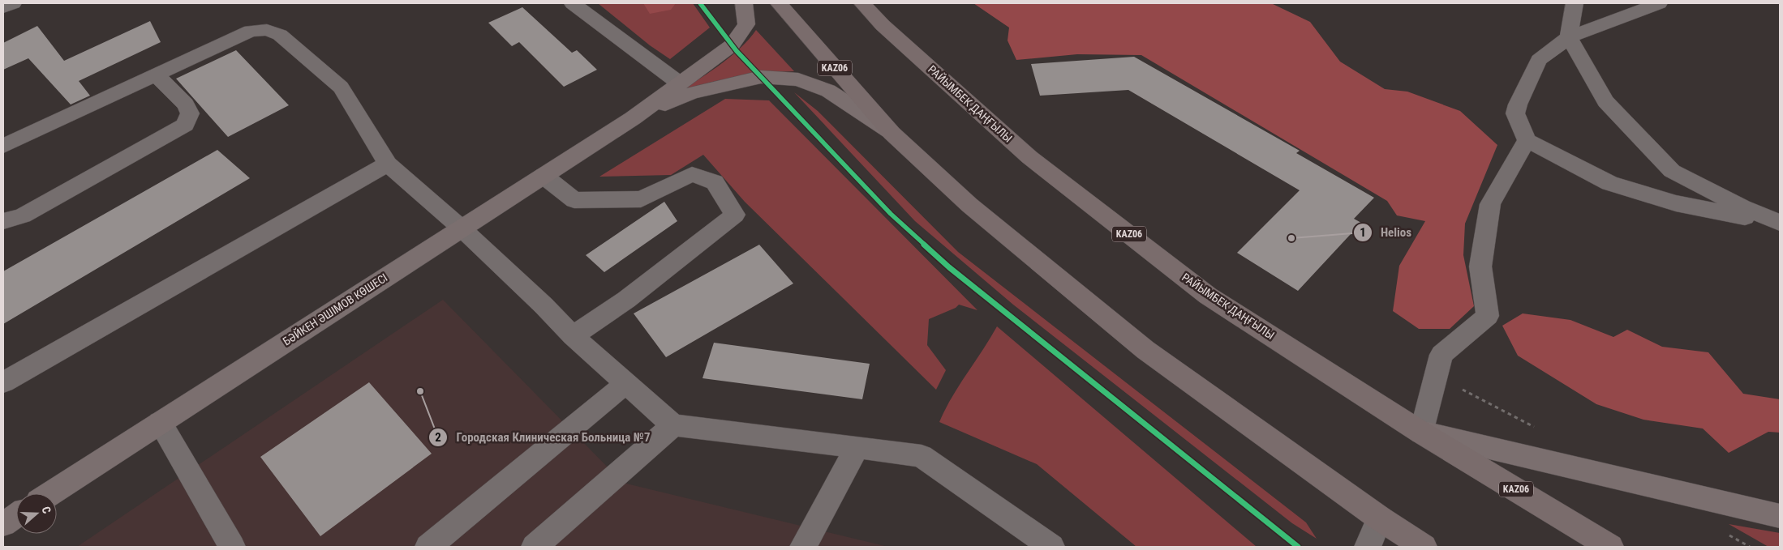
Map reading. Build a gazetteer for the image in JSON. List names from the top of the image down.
{
  "streets": {
    "highway": ["KАZ06", "РАЙЫМБЕК ДАҢҒЫЛЫ"],
    "main road": ["БӘЙКЕН ӘШІМОВ КӨШЕСІ"]
  },
  "places": ["Helios", "Городская Клиническая Больница №7"],
  "north": "right"
}
